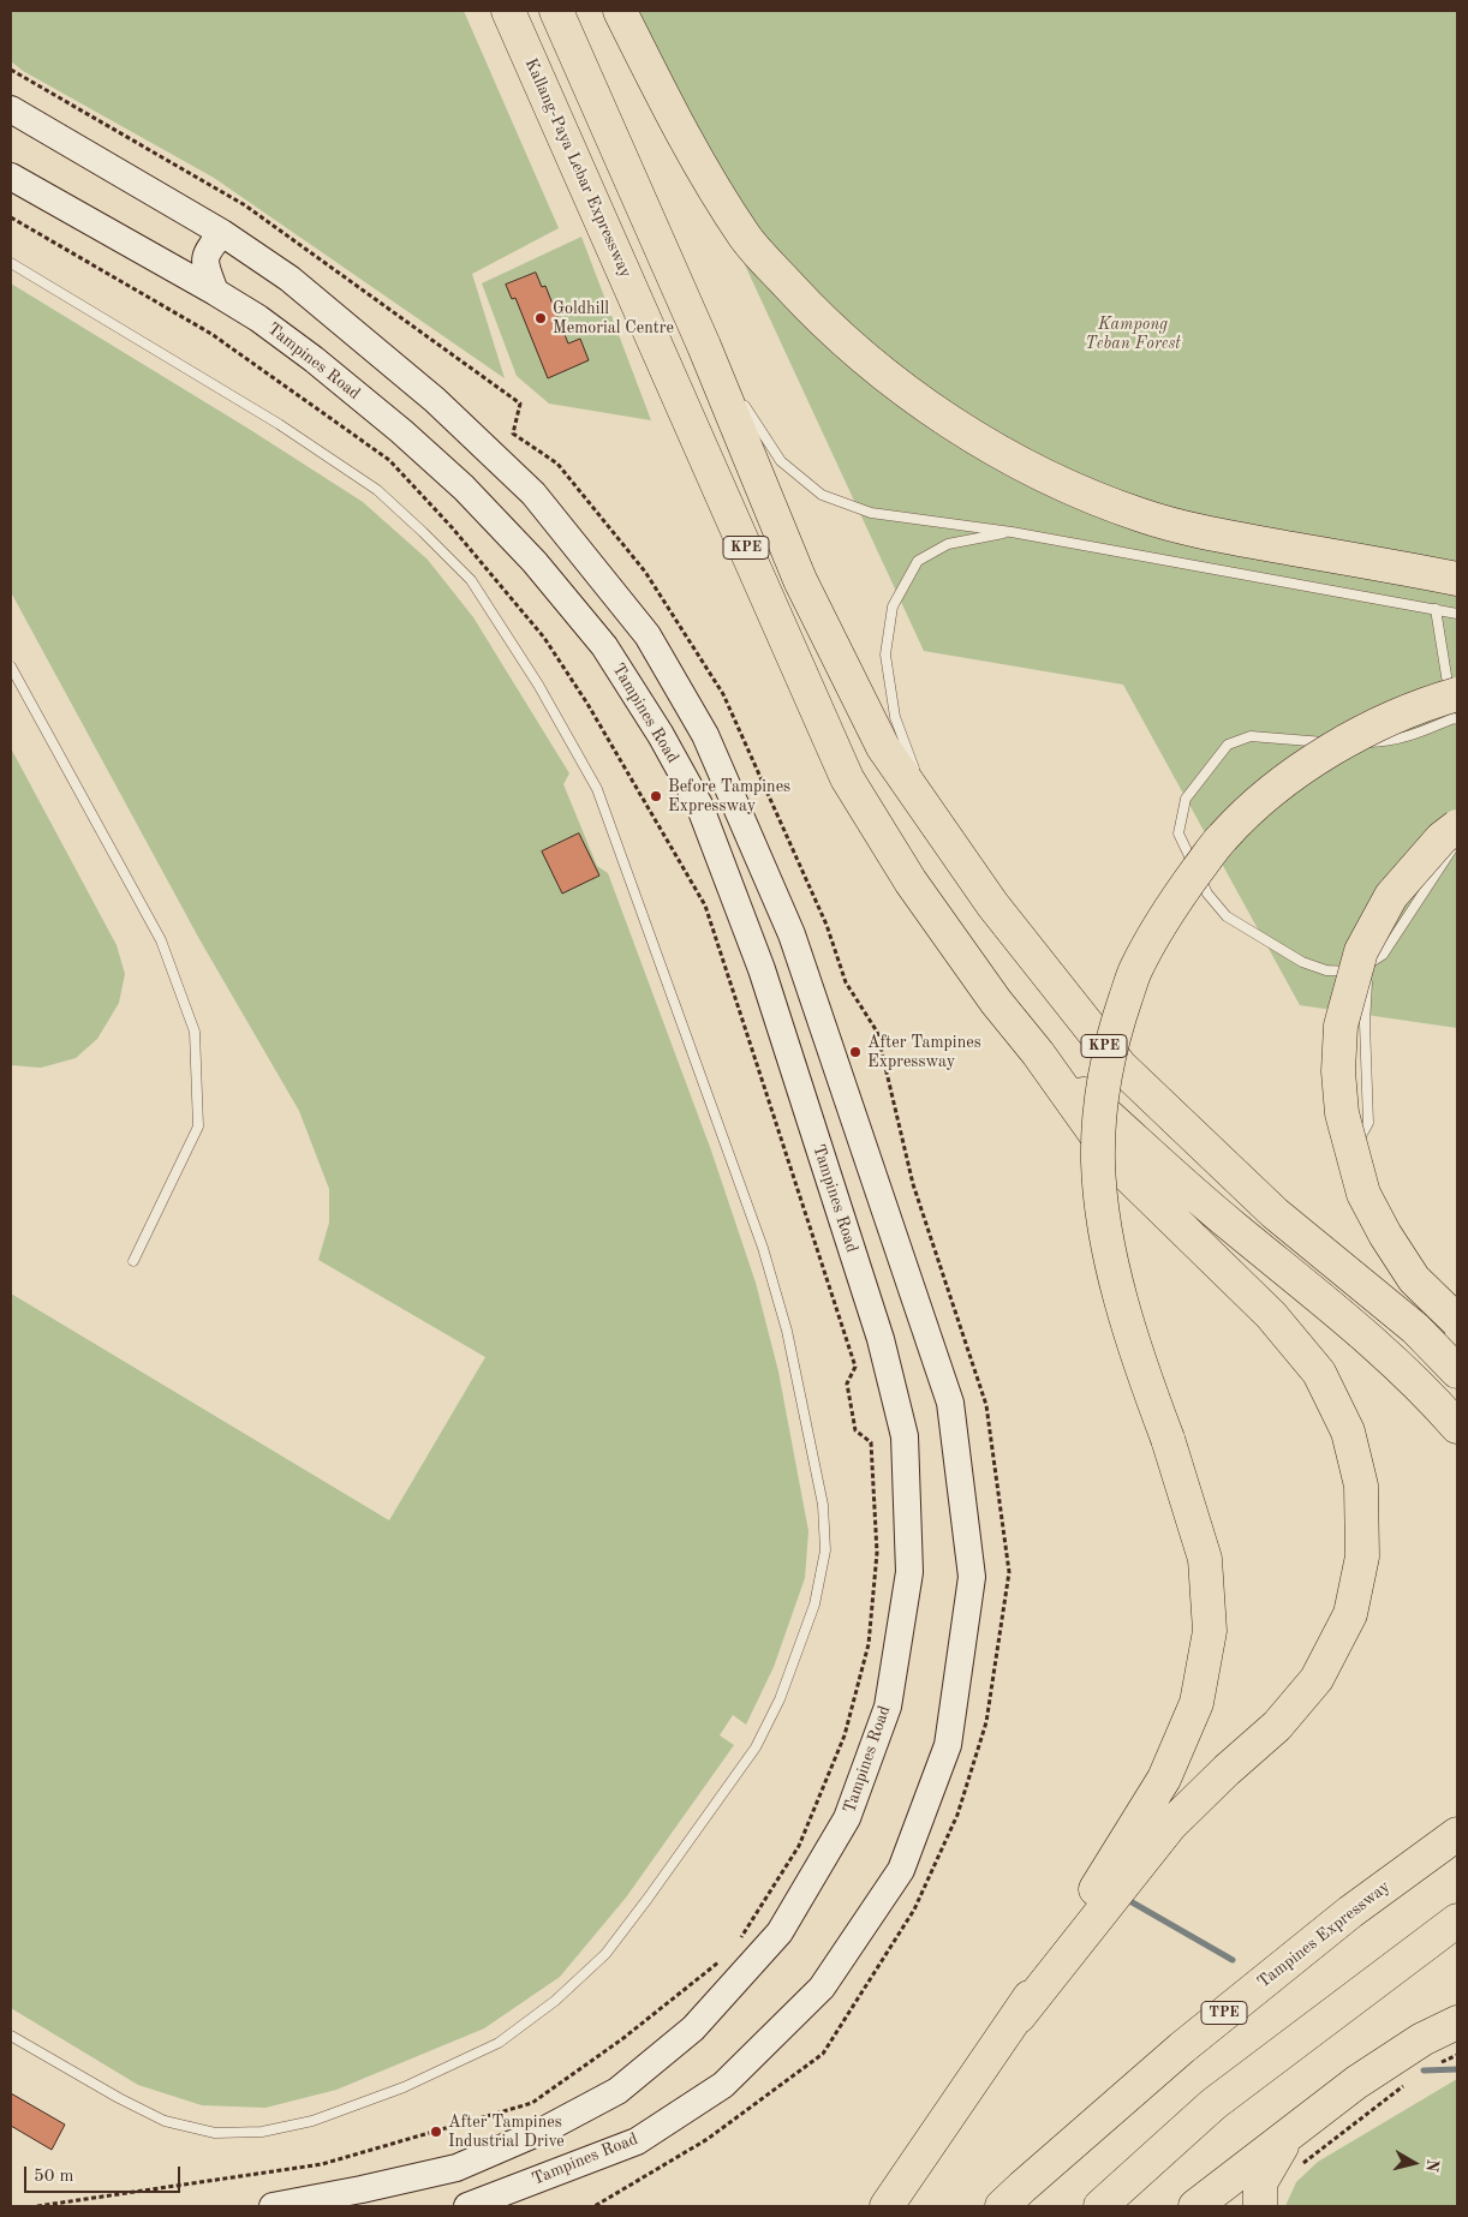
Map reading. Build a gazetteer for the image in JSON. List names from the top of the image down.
{
  "streets": {
    "highway": [
      "Kallang-Paya Lebar Expressway",
      "KPE",
      "Tampines Expressway",
      "TPE"
    ],
    "main road": ["Tampines Road"]
  },
  "parks": ["Kampong Teban Forest"],
  "places": [
    "Goldhill Memorial Centre",
    "Before Tampines Expressway",
    "After Tampines Expressway",
    "After Tampines Industrial Drive"
  ],
  "scale_bar": "50 m",
  "north": "right"
}
